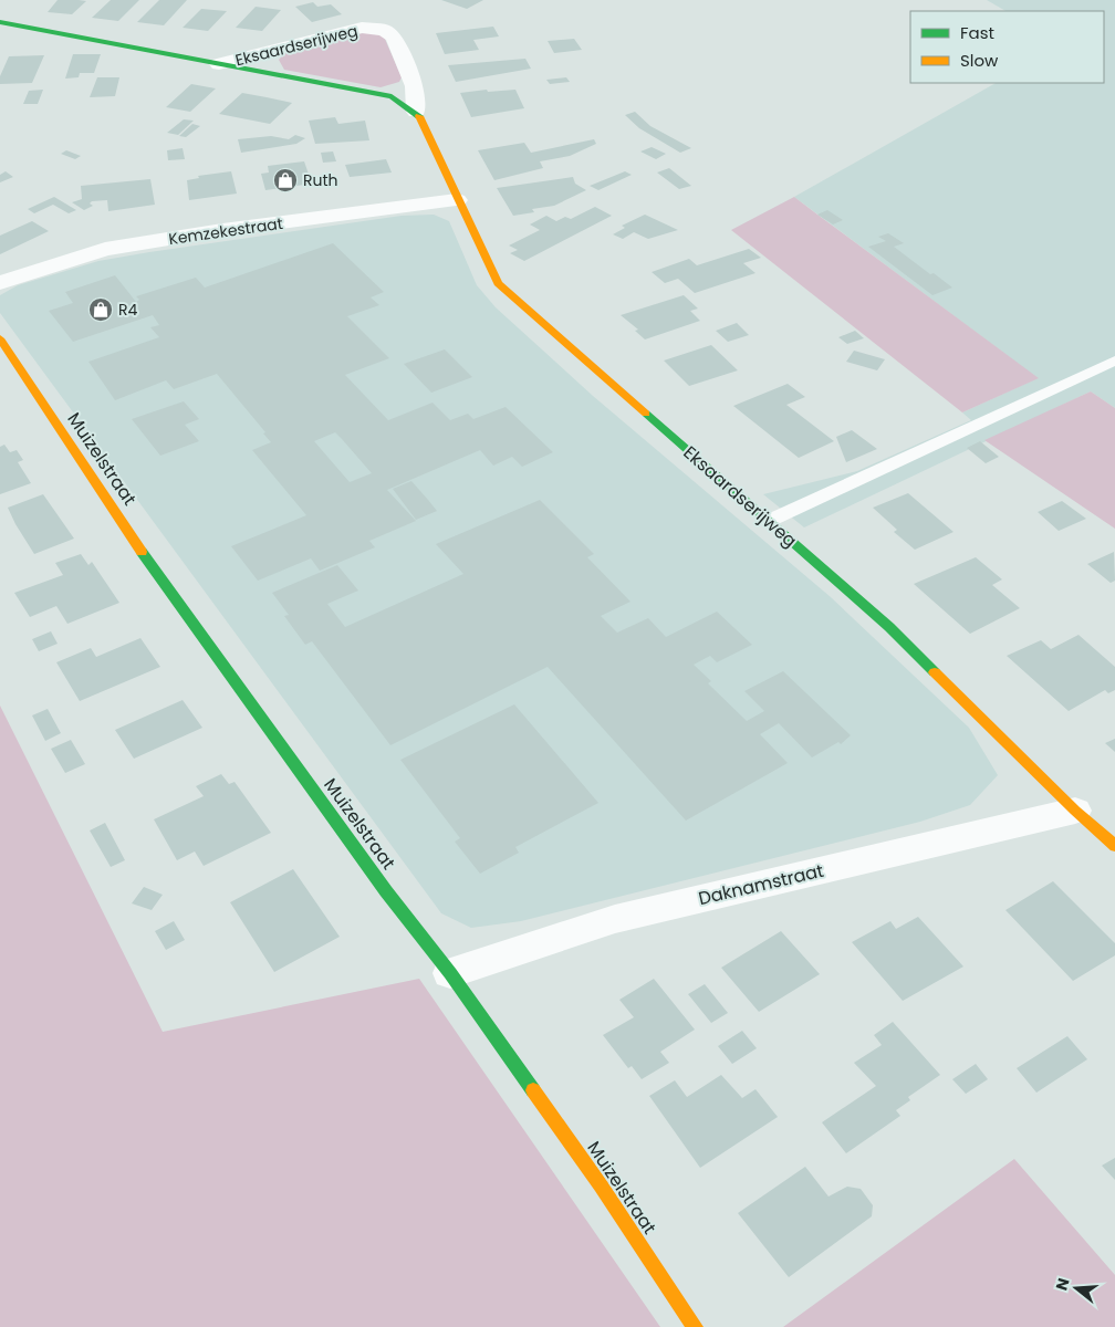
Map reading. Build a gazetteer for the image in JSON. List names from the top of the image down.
{
  "streets": {
    "street": [
      "Eksaardserijweg",
      "Kemzekestraat",
      "Muizelstraat",
      "Daknamstraat"
    ]
  },
  "crossings": [
    ["Eksaardserijweg", "Kemzekestraat"],
    ["Eksaardserijweg", "Daknamstraat"],
    ["Muizelstraat", "Daknamstraat"]
  ],
  "places": {
    "shop": ["Ruth", "R4"]
  },
  "legend": ["Fast", "Slow"],
  "north": "left"
}
